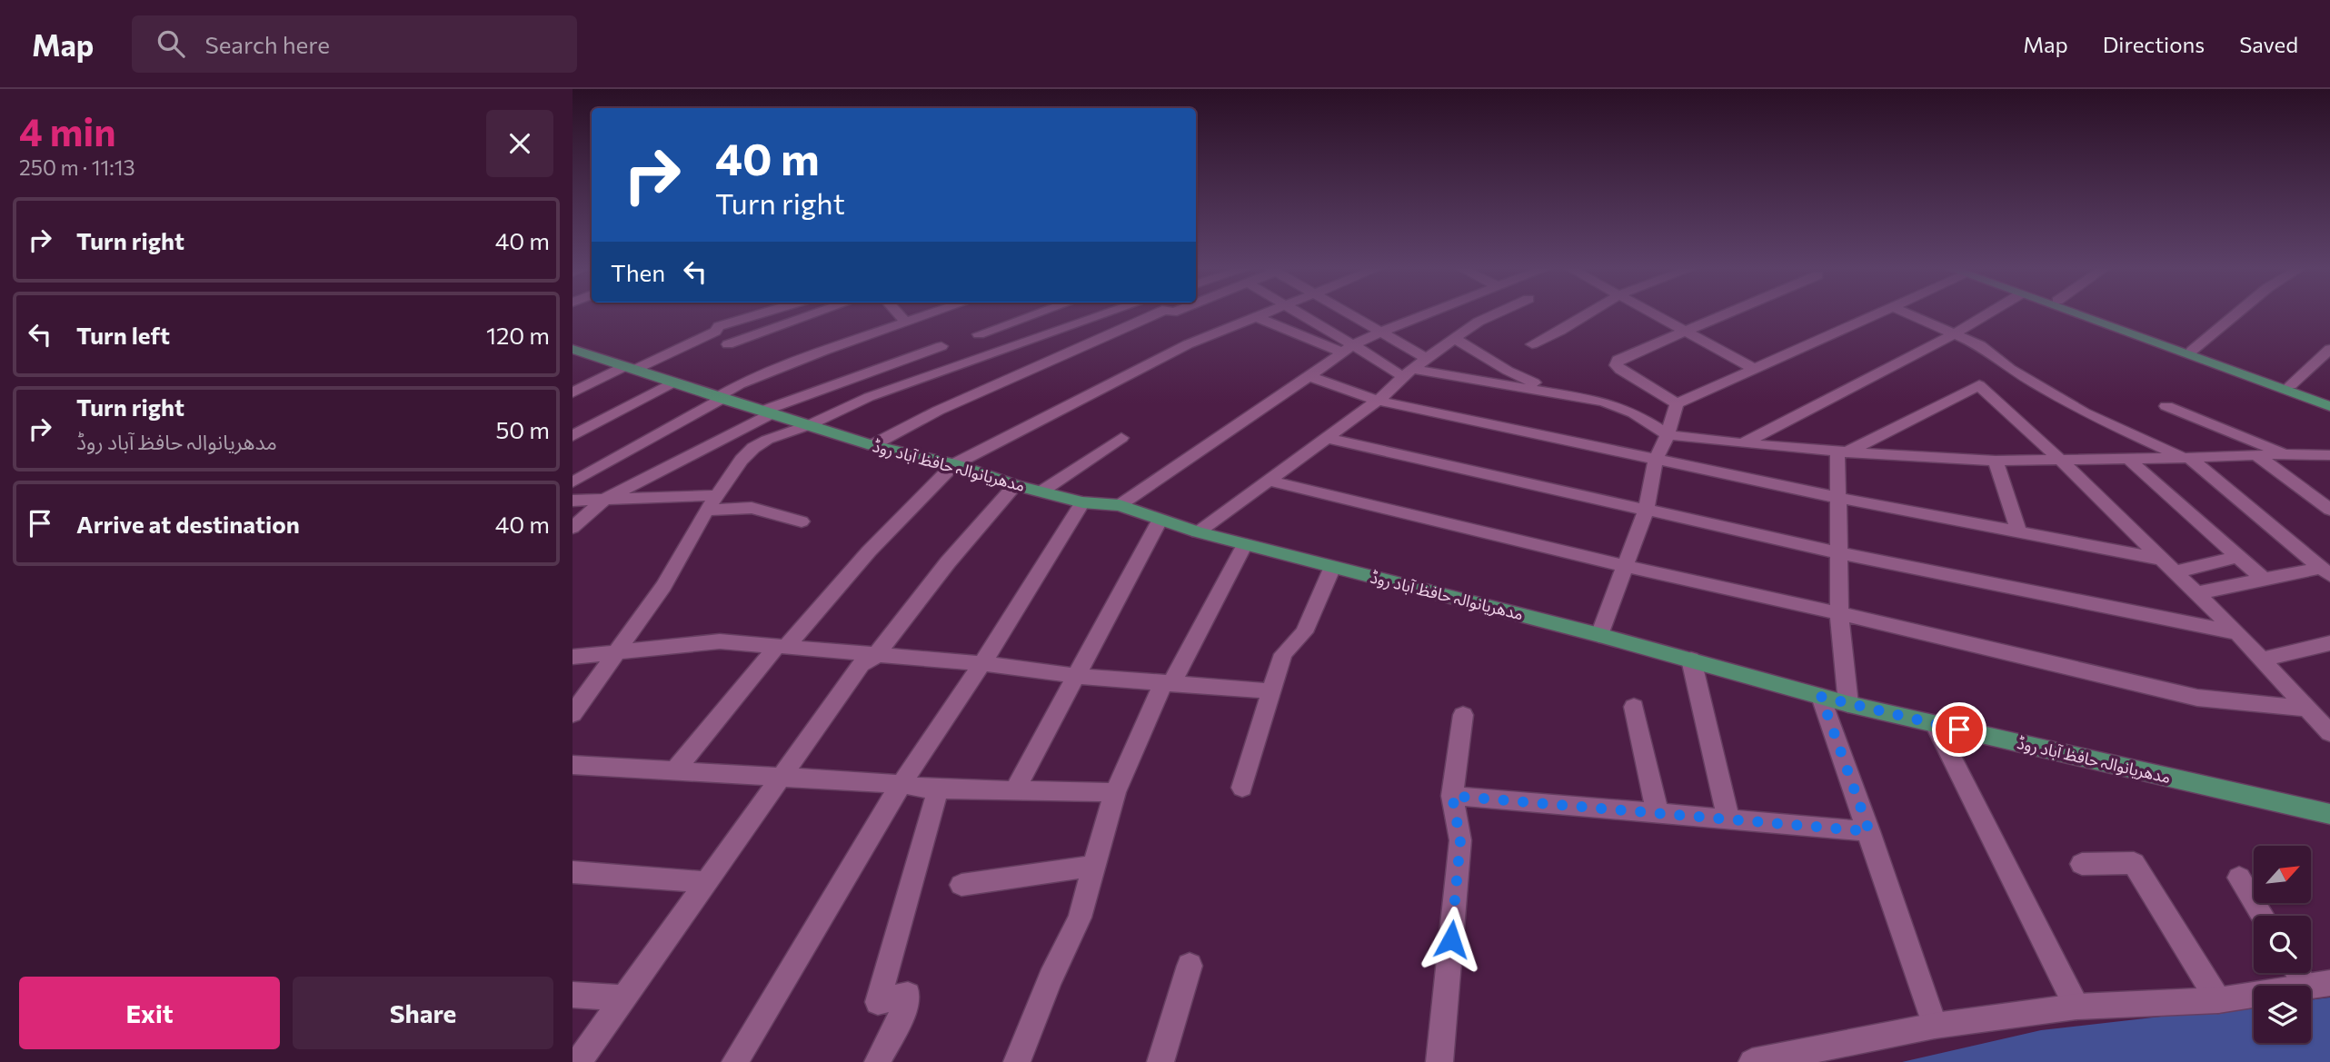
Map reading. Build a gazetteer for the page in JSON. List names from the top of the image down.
{
  "streets": {
    "main road": ["مدھریانوالہ حافظ آباد روڈ"]
  },
  "north": "top right",
  "page": {
    "header": "Map",
    "search": "Search here",
    "nav": ["Map", "Directions", "Saved"],
    "heading": ["4 min", "250 m · 11:13"],
    "turn": ["40 m", "Turn right"],
    "list": [
      {
        "name": "Turn right",
        "value": "40 m"
      },
      {
        "name": "Turn left",
        "value": "120 m"
      },
      {
        "name": "Turn right",
        "note": "مدھریانوالہ حافظ آباد روڈ",
        "value": "50 m"
      },
      {
        "name": "Arrive at destination",
        "value": "40 m"
      }
    ],
    "then": "Then",
    "buttons": ["Exit", "Share"]
  }
}
